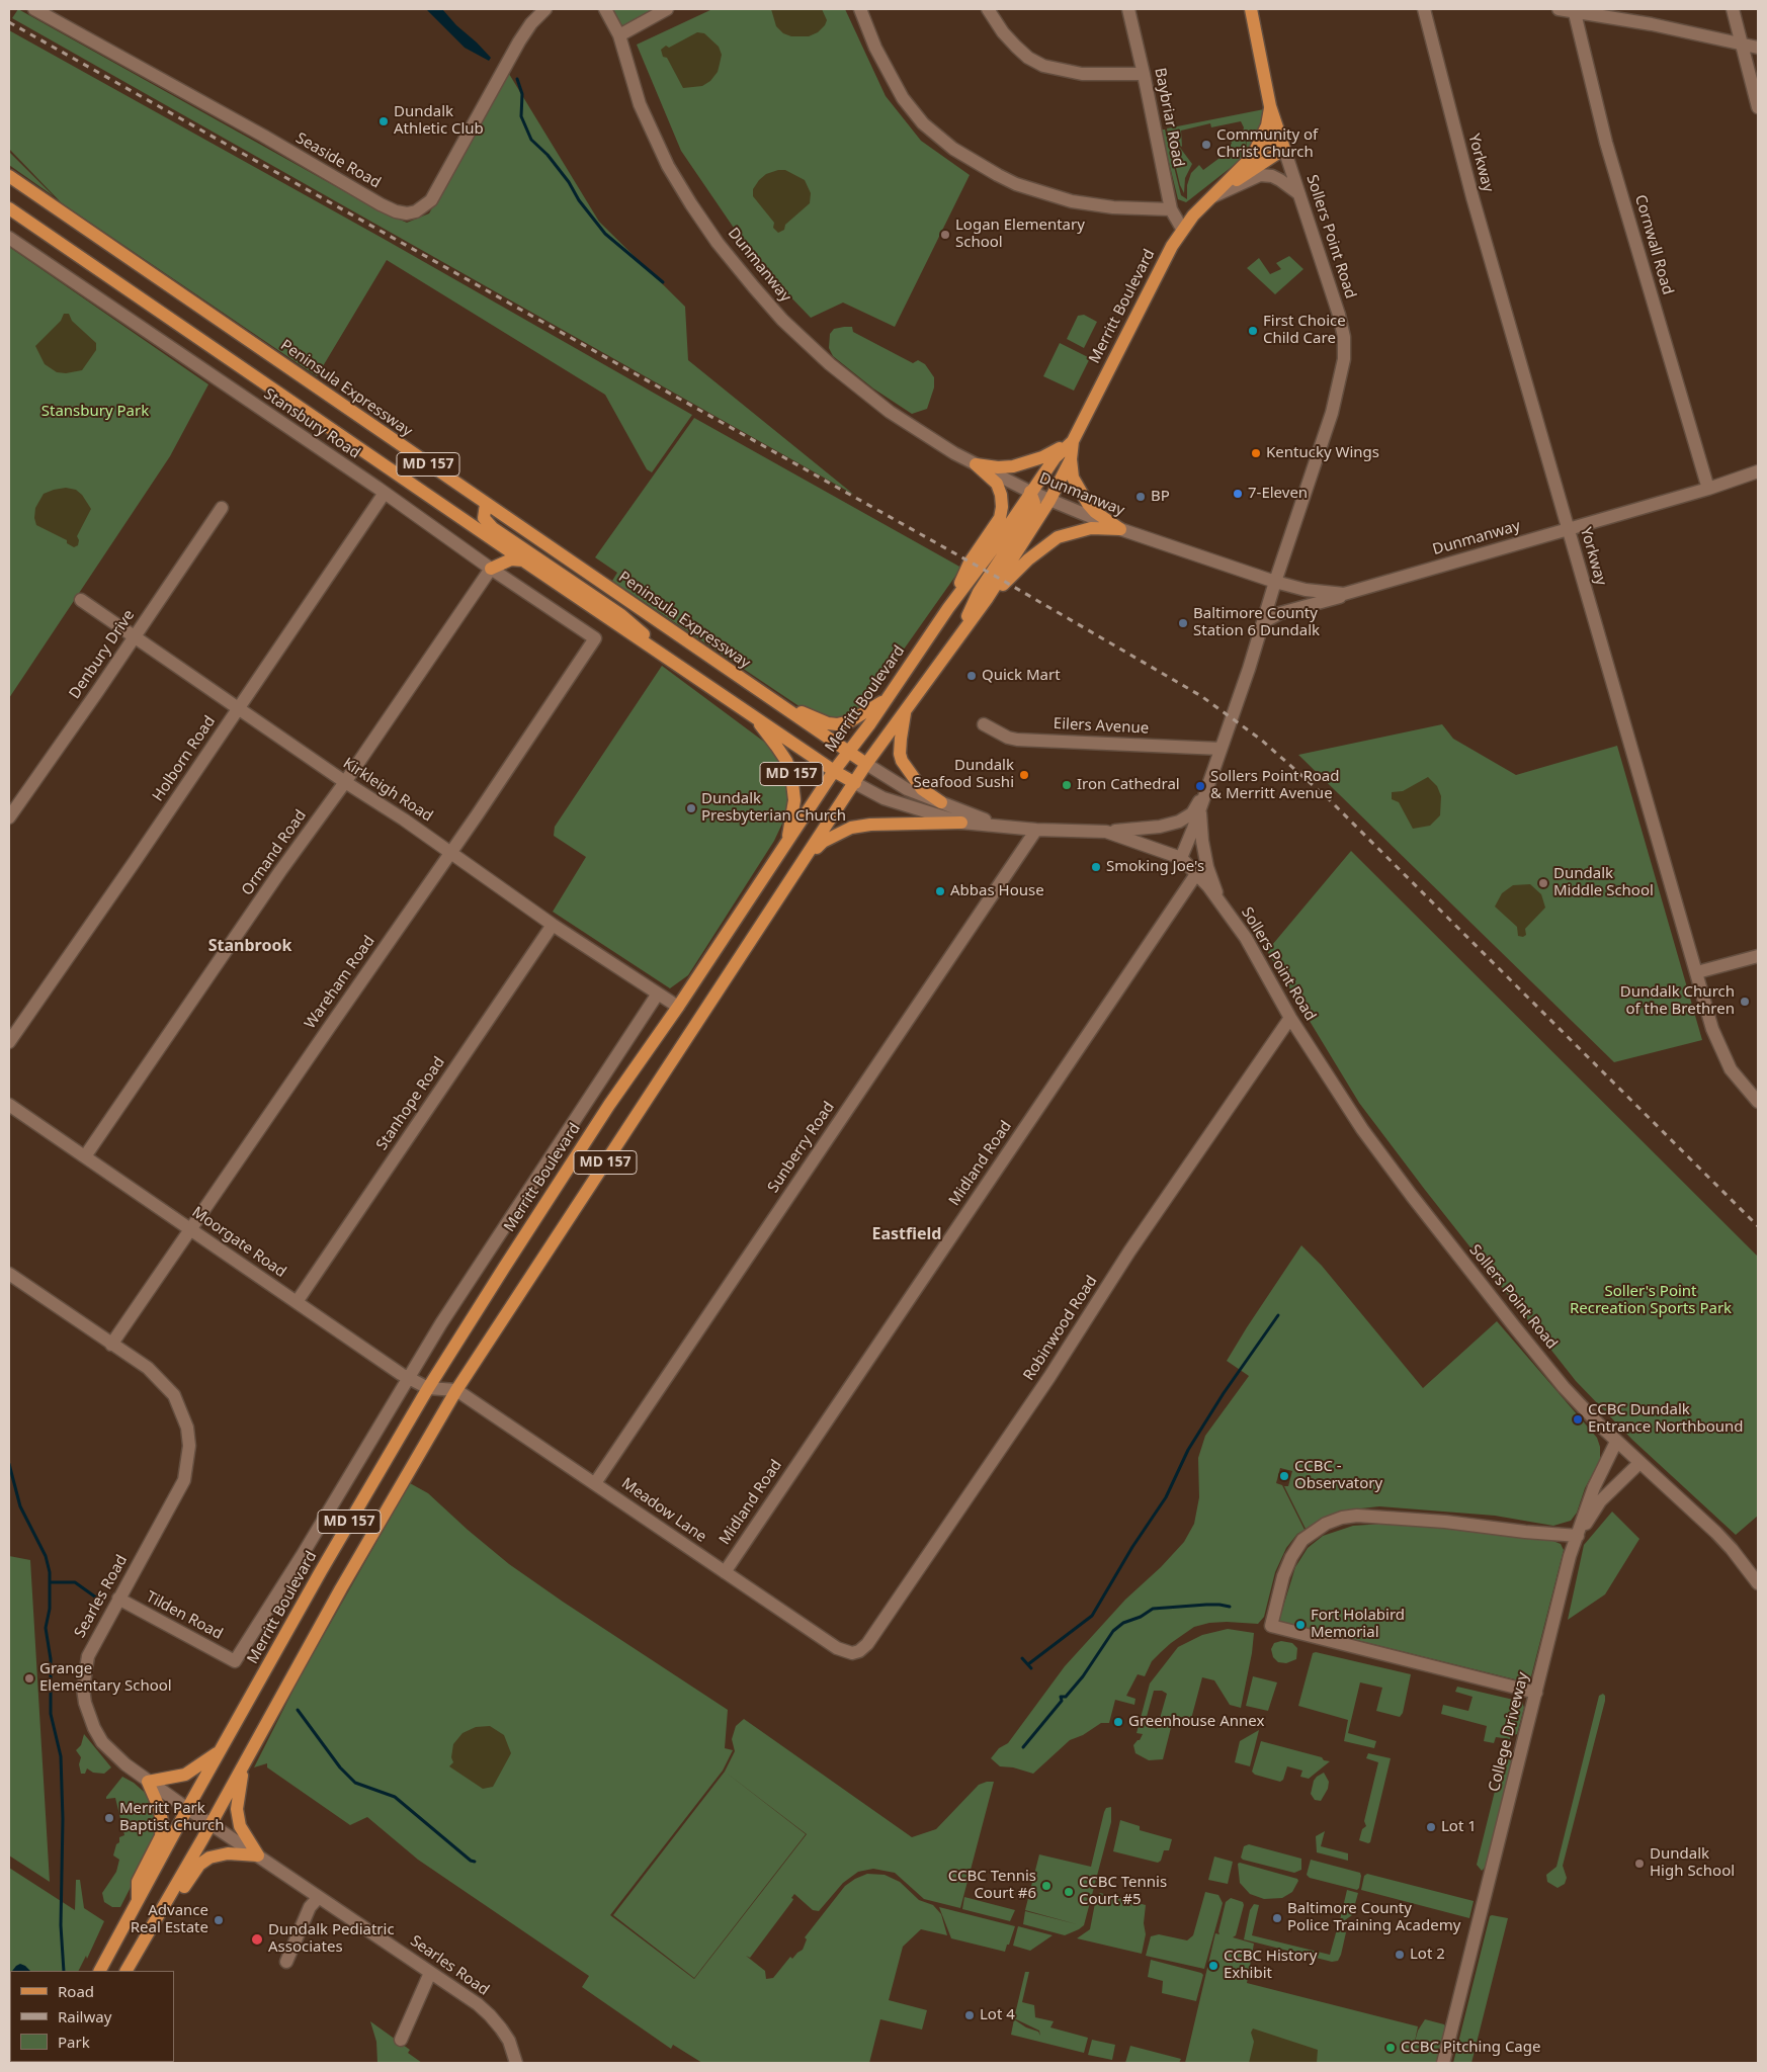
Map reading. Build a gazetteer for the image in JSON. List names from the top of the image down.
{
  "streets": {
    "main road": [
      "Sollers Point Road",
      "Merritt Boulevard",
      "Peninsula Expressway",
      "MD 157"
    ],
    "street": [
      "Baybriar Road",
      "Seaside Road",
      "Yorkway",
      "Cornwall Road",
      "Dunmanway",
      "Stansbury Road",
      "Denbury Drive",
      "Eilers Avenue",
      "Holborn Road",
      "Kirkleigh Road",
      "Ormand Road",
      "Wareham Road",
      "Stanhope Road",
      "Sunberry Road",
      "Midland Road",
      "Moorgate Road",
      "Robinwood Road",
      "Meadow Lane",
      "Searles Road",
      "Tilden Road",
      "College Driveway"
    ]
  },
  "crossings": [
    ["Baybriar Road", "Merritt Boulevard"],
    ["Yorkway", "Dunmanway"],
    ["Sollers Point Road", "Dunmanway"],
    ["Sollers Point Road", "Merritt Boulevard"],
    ["Sollers Point Road", "Eilers Avenue"],
    ["Sollers Point Road", "Midland Road"],
    ["Sollers Point Road", "Robinwood Road"],
    ["Sollers Point Road", "College Driveway"],
    ["Cornwall Road", "Dunmanway"],
    ["Dunmanway", "Merritt Boulevard"],
    ["Merritt Boulevard", "Peninsula Expressway"],
    ["Merritt Boulevard", "MD 157"],
    ["Merritt Boulevard", "Kirkleigh Road"],
    ["Merritt Boulevard", "Moorgate Road"],
    ["Merritt Boulevard", "Meadow Lane"],
    ["Merritt Boulevard", "Searles Road"],
    ["Merritt Boulevard", "Tilden Road"],
    ["Stansbury Road", "Holborn Road"],
    ["Stansbury Road", "Ormand Road"],
    ["Stansbury Road", "Wareham Road"],
    ["Denbury Drive", "Kirkleigh Road"],
    ["Holborn Road", "Kirkleigh Road"],
    ["Kirkleigh Road", "Ormand Road"],
    ["Kirkleigh Road", "Wareham Road"],
    ["Kirkleigh Road", "Stanhope Road"],
    ["Ormand Road", "Moorgate Road"],
    ["Wareham Road", "Moorgate Road"],
    ["Wareham Road", "Searles Road"],
    ["Stanhope Road", "Moorgate Road"],
    ["Sunberry Road", "Meadow Lane"],
    ["Midland Road", "Meadow Lane"],
    ["Moorgate Road", "Meadow Lane"],
    ["Robinwood Road", "Meadow Lane"],
    ["Searles Road", "Tilden Road"]
  ],
  "districts": ["Stanbrook", "Eastfield"],
  "parks": ["Stansbury Park", "Soller's Point Recreation Sports Park"],
  "places": [
    "Dundalk Athletic Club",
    "Community of Christ Church",
    "Logan Elementary School",
    "First Choice Child Care",
    "Kentucky Wings",
    "7-Eleven",
    "BP",
    "Baltimore County Station 6 Dundalk",
    "Quick Mart",
    "Dundalk Seafood Sushi",
    "Iron Cathedral",
    "Sollers Point Road & Merritt Avenue",
    "Dundalk Presbyterian Church",
    "Smoking Joe's",
    "Dundalk Middle School",
    "Abbas House",
    "Dundalk Church of the Brethren",
    "CCBC Dundalk Entrance Northbound",
    "CCBC - Observatory",
    "Fort Holabird Memorial",
    "Grange Elementary School",
    "Greenhouse Annex",
    "Merritt Park Baptist Church",
    "Lot 1",
    "Dundalk High School",
    "CCBC Tennis Court #6",
    "CCBC Tennis Court #5",
    "Baltimore County Police Training Academy",
    "Advance Real Estate",
    "Dundalk Pediatric Associates",
    "Lot 2",
    "CCBC History Exhibit",
    "Lot 4",
    "CCBC Pitching Cage"
  ],
  "legend": ["Road", "Railway", "Park"]
}
